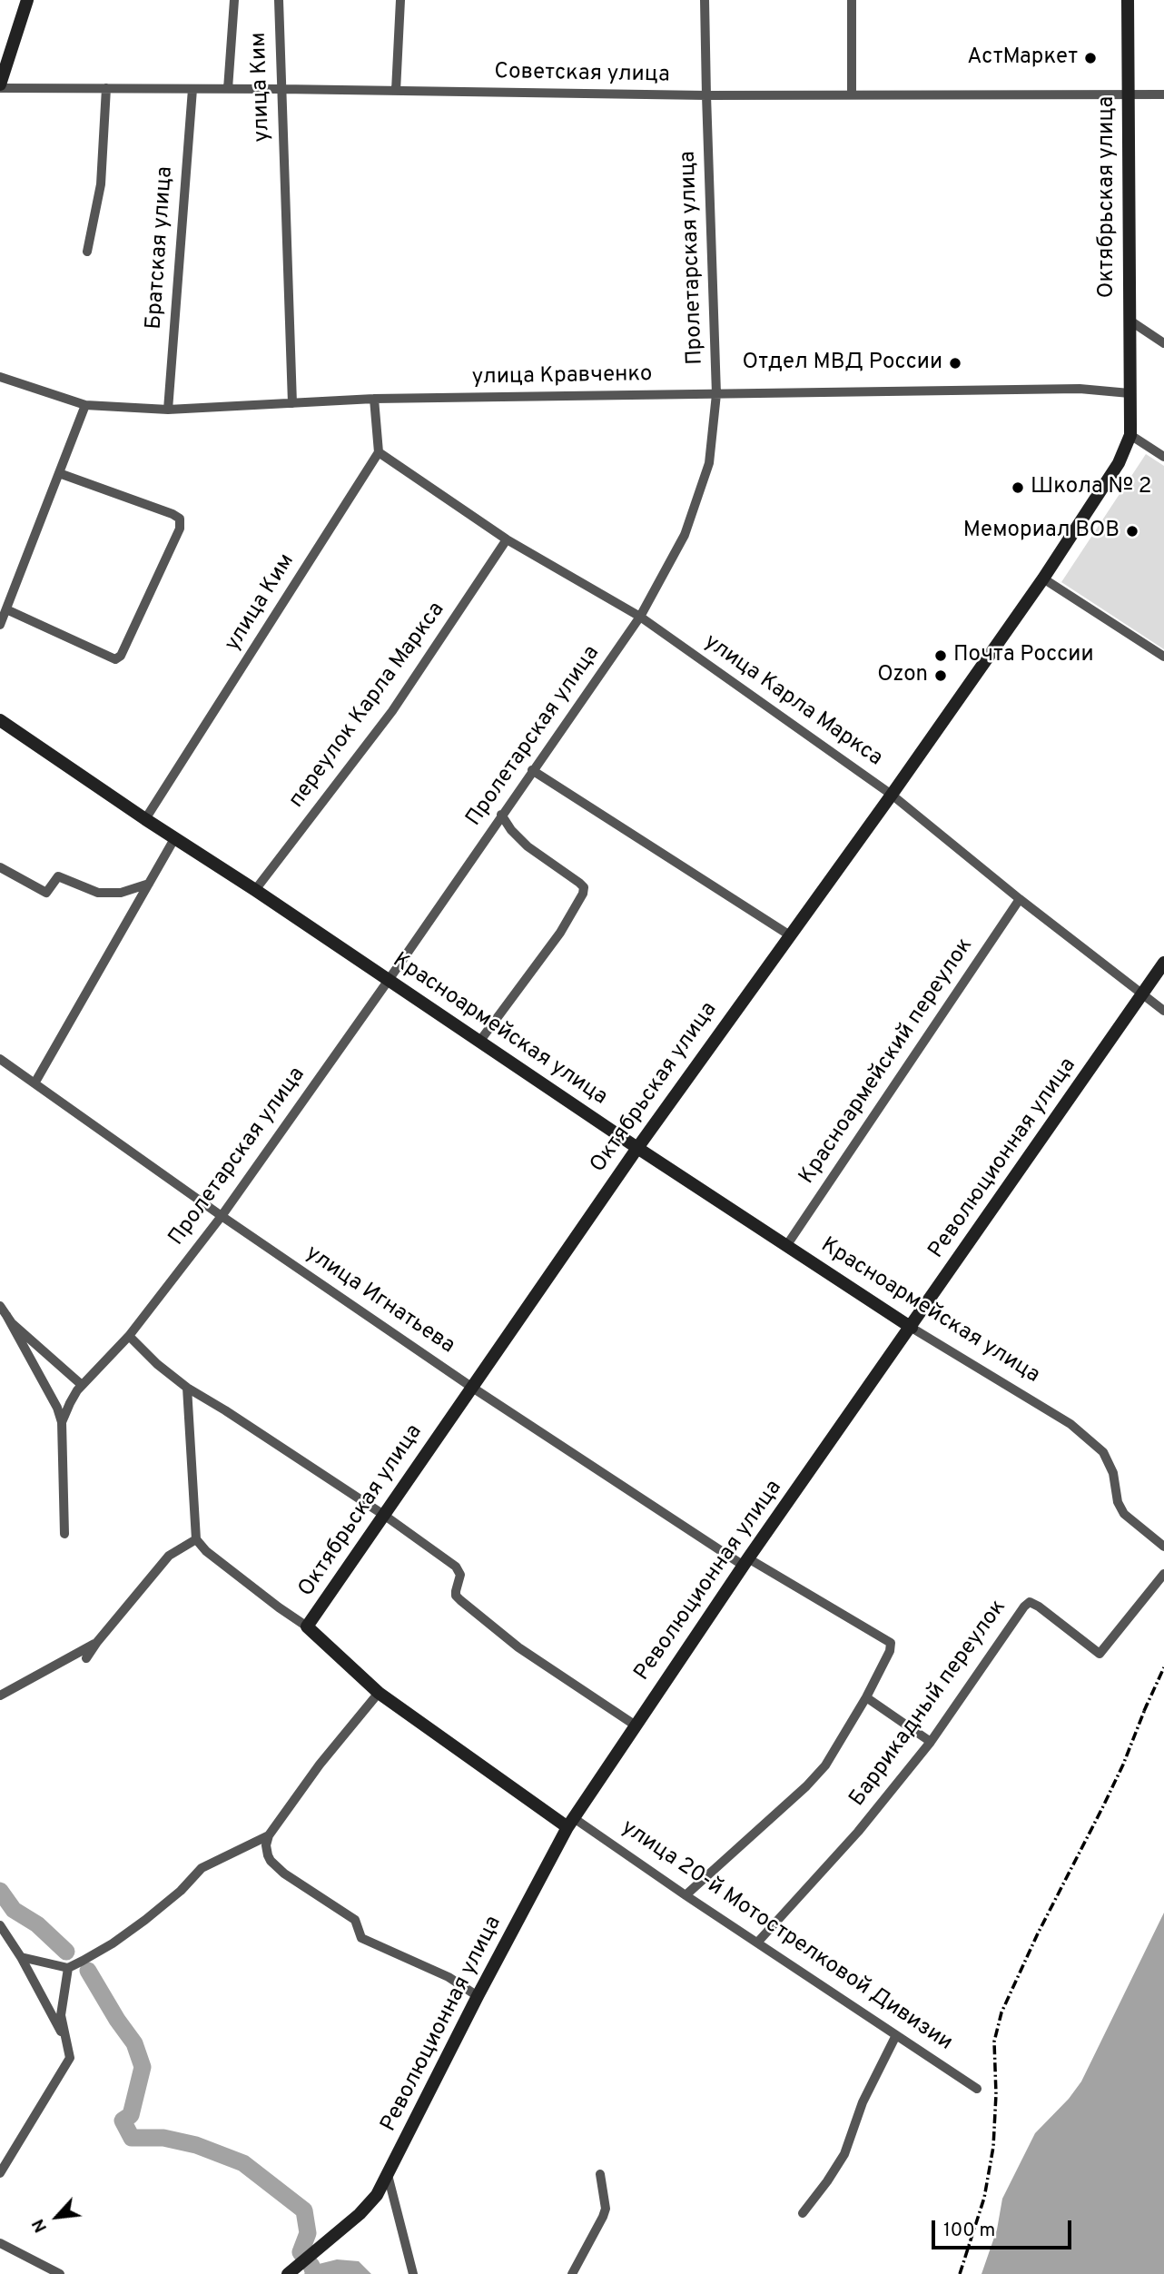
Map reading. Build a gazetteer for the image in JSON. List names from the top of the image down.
{
  "streets": {
    "main road": [
      "Октябрьская улица",
      "Красноармейская улица",
      "Революционная улица",
      "улица 20-й Мотострелковой Дивизии"
    ],
    "street": [
      "Советская улица",
      "улица Ким",
      "Братская улица",
      "Пролетарская улица",
      "улица Кравченко",
      "улица Карла Маркса",
      "переулок Карла Маркса",
      "Красноармейский переулок",
      "улица Игнатьева",
      "Баррикадный переулок"
    ]
  },
  "crossings": [
    ["Советская улица", "улица Ким"],
    ["Советская улица", "Октябрьская улица"],
    ["Советская улица", "Братская улица"],
    ["Советская улица", "Пролетарская улица"],
    ["улица Ким", "улица Кравченко"],
    ["улица Ким", "улица Карла Маркса"],
    ["улица Ким", "Красноармейская улица"],
    ["Октябрьская улица", "улица Кравченко"],
    ["Октябрьская улица", "улица Карла Маркса"],
    ["Октябрьская улица", "Красноармейская улица"],
    ["Октябрьская улица", "улица Игнатьева"],
    ["Октябрьская улица", "улица 20-й Мотострелковой Дивизии"],
    ["Братская улица", "улица Кравченко"],
    ["Пролетарская улица", "улица Кравченко"],
    ["Пролетарская улица", "улица Карла Маркса"],
    ["Пролетарская улица", "Красноармейская улица"],
    ["Пролетарская улица", "улица Игнатьева"],
    ["улица Карла Маркса", "переулок Карла Маркса"],
    ["улица Карла Маркса", "Красноармейский переулок"],
    ["улица Карла Маркса", "Революционная улица"],
    ["переулок Карла Маркса", "Красноармейская улица"],
    ["Красноармейская улица", "Красноармейский переулок"],
    ["Красноармейская улица", "Революционная улица"],
    ["Революционная улица", "улица Игнатьева"],
    ["Революционная улица", "улица 20-й Мотострелковой Дивизии"],
    ["Баррикадный переулок", "улица 20-й Мотострелковой Дивизии"]
  ],
  "places": [
    "АстМаркет",
    "Отдел МВД России",
    "Школа № 2",
    "Мемориал ВОВ",
    "Почта России",
    "Ozon"
  ],
  "scale_bar": "100 m",
  "north": "bottom left"
}
